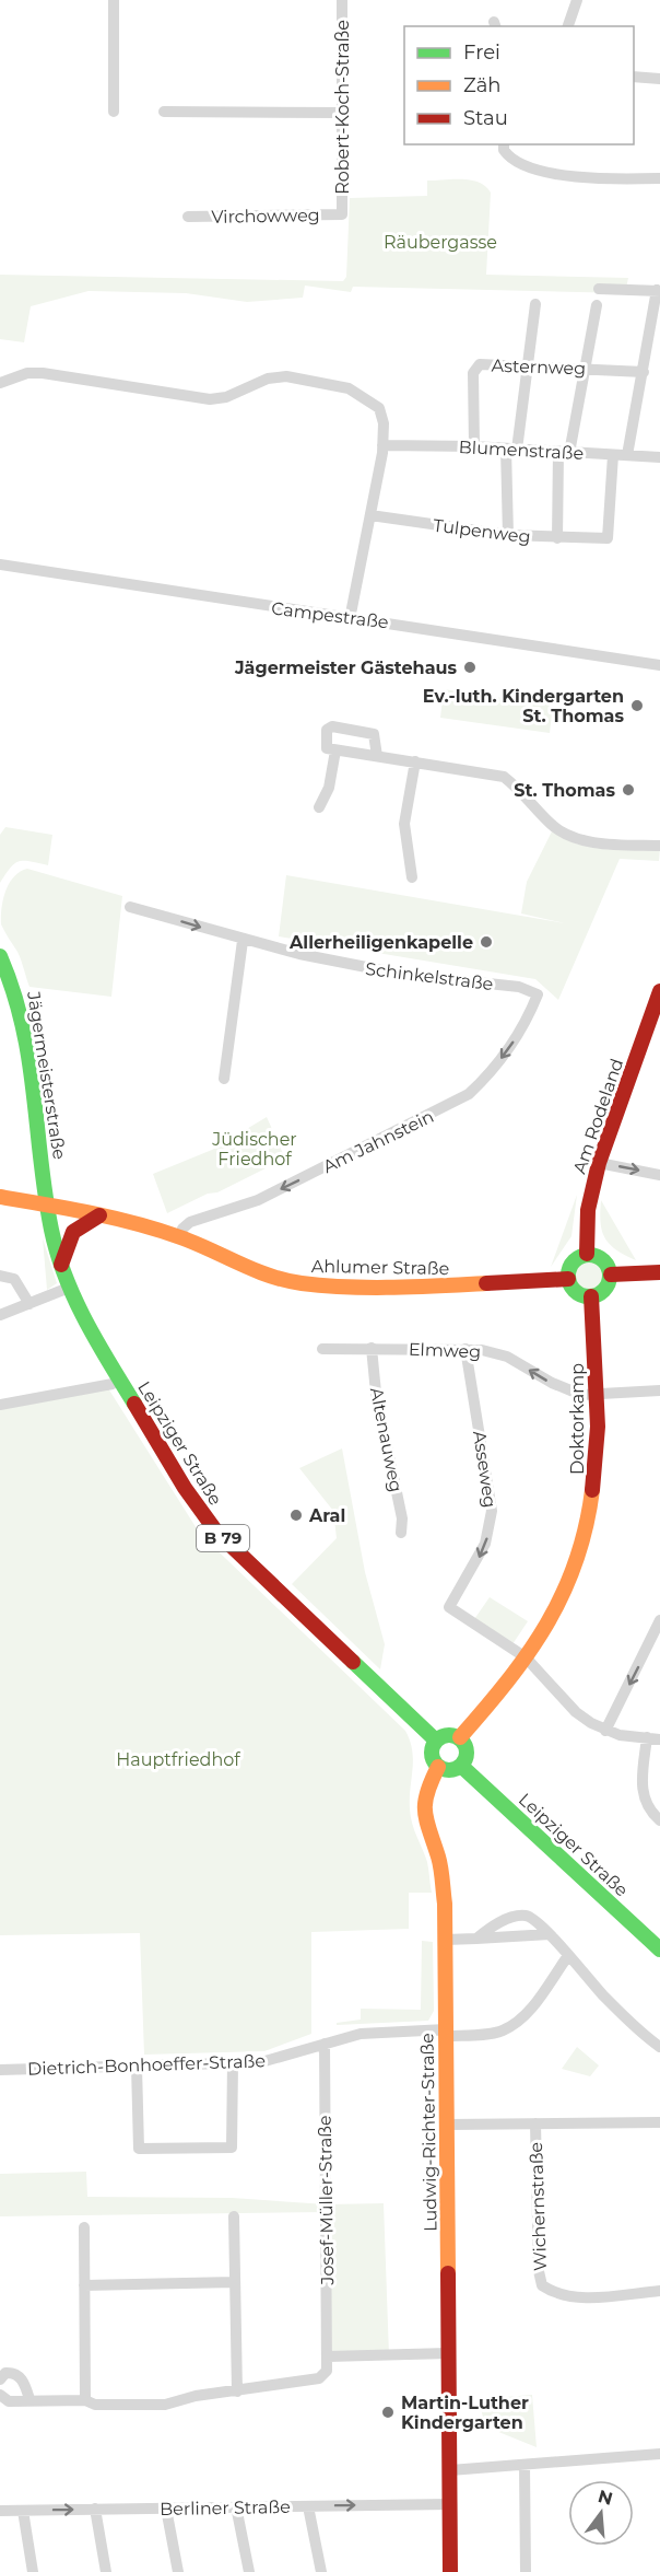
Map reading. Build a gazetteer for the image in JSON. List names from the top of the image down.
{
  "streets": {
    "main road": [
      "Jägermeisterstraße",
      "Am Rodeland",
      "Ahlumer Straße",
      "Doktorkamp",
      "Leipziger Straße",
      "B 79",
      "Ludwig-Richter-Straße"
    ],
    "street": [
      "Robert-Koch-Straße",
      "Virchowweg",
      "Asternweg",
      "Blumenstraße",
      "Tulpenweg",
      "Campestraße",
      "Schinkelstraße",
      "Am Jahnstein",
      "Elmweg",
      "Altenauweg",
      "Asseweg",
      "Dietrich-Bonhoeffer-Straße",
      "Josef-Müller-Straße",
      "Wichernstraße",
      "Berliner Straße"
    ]
  },
  "crossings": [
    ["Robert-Koch-Straße", "Virchowweg"],
    ["Asternweg", "Blumenstraße"],
    ["Blumenstraße", "Tulpenweg"],
    ["Schinkelstraße", "Am Jahnstein"],
    ["Jägermeisterstraße", "Ahlumer Straße"],
    ["Jägermeisterstraße", "Leipziger Straße"],
    ["Am Rodeland", "Ahlumer Straße"],
    ["Am Rodeland", "Doktorkamp"],
    ["Am Jahnstein", "Ahlumer Straße"],
    ["Ahlumer Straße", "Doktorkamp"],
    ["Ahlumer Straße", "Leipziger Straße"],
    ["Elmweg", "Doktorkamp"],
    ["Elmweg", "Altenauweg"],
    ["Elmweg", "Asseweg"],
    ["Doktorkamp", "Leipziger Straße"],
    ["Doktorkamp", "Asseweg"],
    ["Doktorkamp", "Ludwig-Richter-Straße"],
    ["Leipziger Straße", "Ludwig-Richter-Straße"],
    ["Dietrich-Bonhoeffer-Straße", "Ludwig-Richter-Straße"],
    ["Dietrich-Bonhoeffer-Straße", "Josef-Müller-Straße"],
    ["Ludwig-Richter-Straße", "Berliner Straße"]
  ],
  "one_way": [
    "Am Jahnstein",
    "Elmweg",
    "Asseweg",
    "Berliner Straße"
  ],
  "parks": ["Räubergasse", "Jüdischer Friedhof", "Hauptfriedhof"],
  "places": [
    "Jägermeister Gästehaus",
    "Ev.-luth. Kindergarten St. Thomas",
    "St. Thomas",
    "Allerheiligenkapelle",
    "Aral",
    "Martin-Luther Kindergarten"
  ],
  "legend": ["Frei", "Zäh", "Stau"],
  "north": "top"
}
